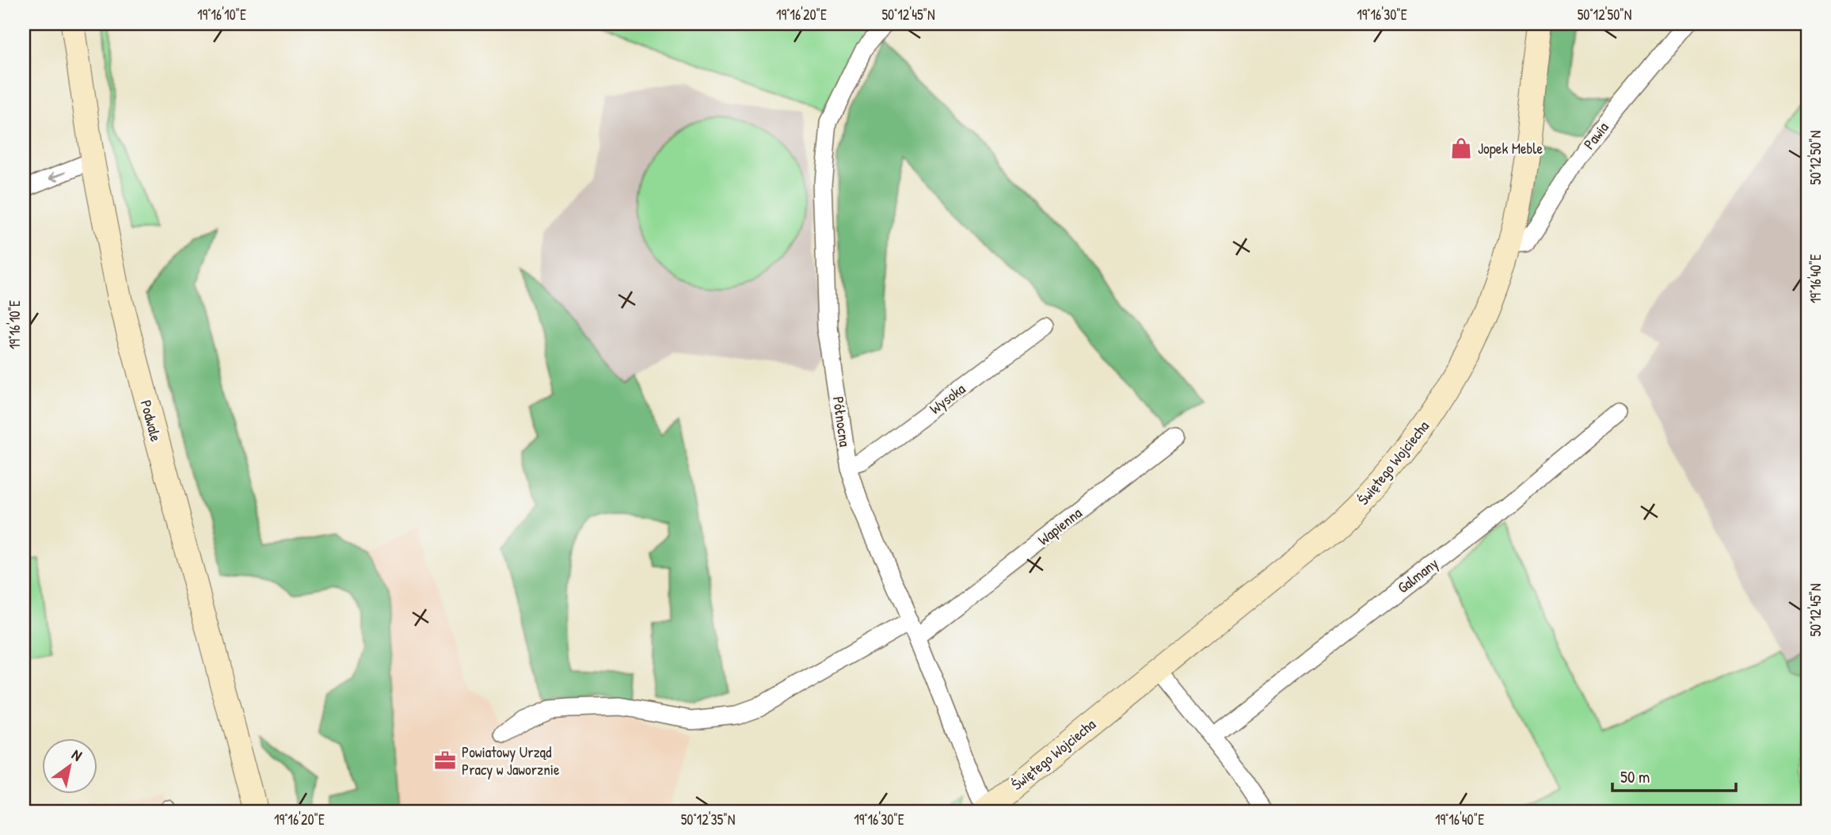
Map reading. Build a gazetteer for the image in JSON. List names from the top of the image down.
{
  "streets": {
    "street": [
      "Pawia",
      "Wysoka",
      "Podwale",
      "Północna",
      "Świętego Wojciecha",
      "Wapienna",
      "Galmany"
    ]
  },
  "crossings": [
    ["Pawia", "Świętego Wojciecha"],
    ["Wysoka", "Północna"],
    ["Północna", "Świętego Wojciecha"],
    ["Północna", "Wapienna"]
  ],
  "places": {
    "shop": ["Jopek Meble"],
    "office": ["Powiatowy Urząd Pracy w Jaworznie"]
  },
  "scale_bar": "50 m",
  "north": "top right",
  "coordinates": [
    "19°16'10\"E",
    "19°16'20\"E",
    "50°12'45\"N",
    "19°16'30\"E",
    "50°12'50\"N",
    "19°16'40\"E",
    "50°12'35\"N"
  ]
}
